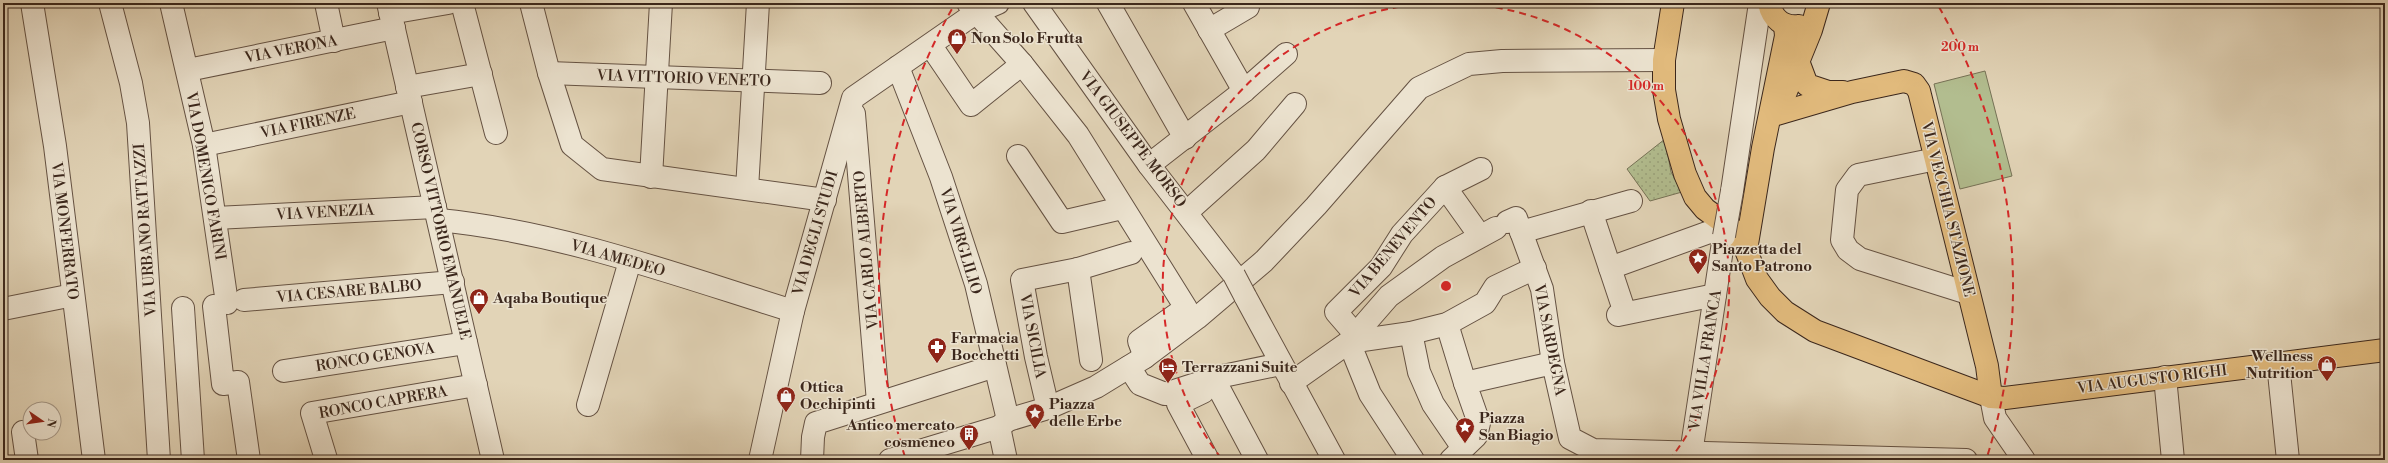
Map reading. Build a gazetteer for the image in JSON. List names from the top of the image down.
{
  "streets": {
    "main road": ["VIA VECCHIA STAZIONE", "VIA AUGUSTO RIGHI"],
    "street": [
      "VIA VERONA",
      "VIA VITTORIO VENETO",
      "VIA FIRENZE",
      "VIA GIUSEPPE MORSO",
      "VIA DOMENICO FARINI",
      "VIA VENEZIA",
      "VIA URBANO RATTAZZI",
      "VIA MONFERRATO",
      "CORSO VITTORIO EMANUELE",
      "VIA DEGLI STUDI",
      "VIA VIRGLILIO",
      "VIA BENEVENTO",
      "VIA CARLO ALBERTO",
      "VIA AMEDEO",
      "VIA CESARE BALBO",
      "VIA SICILIA",
      "VIA SARDEGNA",
      "RONCO GENOVA",
      "VIA VILLA FRANCA",
      "RONCO CAPRERA"
    ]
  },
  "crossings": [
    ["VIA VERONA", "VIA DOMENICO FARINI"],
    ["VIA VERONA", "CORSO VITTORIO EMANUELE"],
    ["VIA FIRENZE", "VIA DOMENICO FARINI"],
    ["VIA FIRENZE", "CORSO VITTORIO EMANUELE"],
    ["VIA DOMENICO FARINI", "VIA VENEZIA"],
    ["VIA DOMENICO FARINI", "VIA CESARE BALBO"],
    ["VIA VECCHIA STAZIONE", "VIA AUGUSTO RIGHI"],
    ["VIA VENEZIA", "CORSO VITTORIO EMANUELE"],
    ["VIA VENEZIA", "VIA AMEDEO"],
    ["CORSO VITTORIO EMANUELE", "VIA AMEDEO"],
    ["CORSO VITTORIO EMANUELE", "VIA CESARE BALBO"],
    ["CORSO VITTORIO EMANUELE", "RONCO GENOVA"],
    ["CORSO VITTORIO EMANUELE", "RONCO CAPRERA"],
    ["VIA DEGLI STUDI", "VIA CARLO ALBERTO"],
    ["VIA DEGLI STUDI", "VIA AMEDEO"],
    ["VIA BENEVENTO", "VIA SARDEGNA"],
    ["VIA SARDEGNA", "VIA VILLA FRANCA"]
  ],
  "places": {
    "shop": [
      "Non Solo Frutta",
      "Aqaba Boutique",
      "Wellness Nutrition",
      "Ottica Occhipinti"
    ],
    "place": ["Piazzetta del Santo Patrono", "Piazza delle Erbe", "Piazza San Biagio"],
    "pharmacy": ["Farmacia Bocchetti"],
    "hotel": ["Terrazzani Suite"],
    "building": ["Antico mercato cosmeneo"]
  },
  "north": "right",
  "rings": ["200 m", "100 m"]
}
